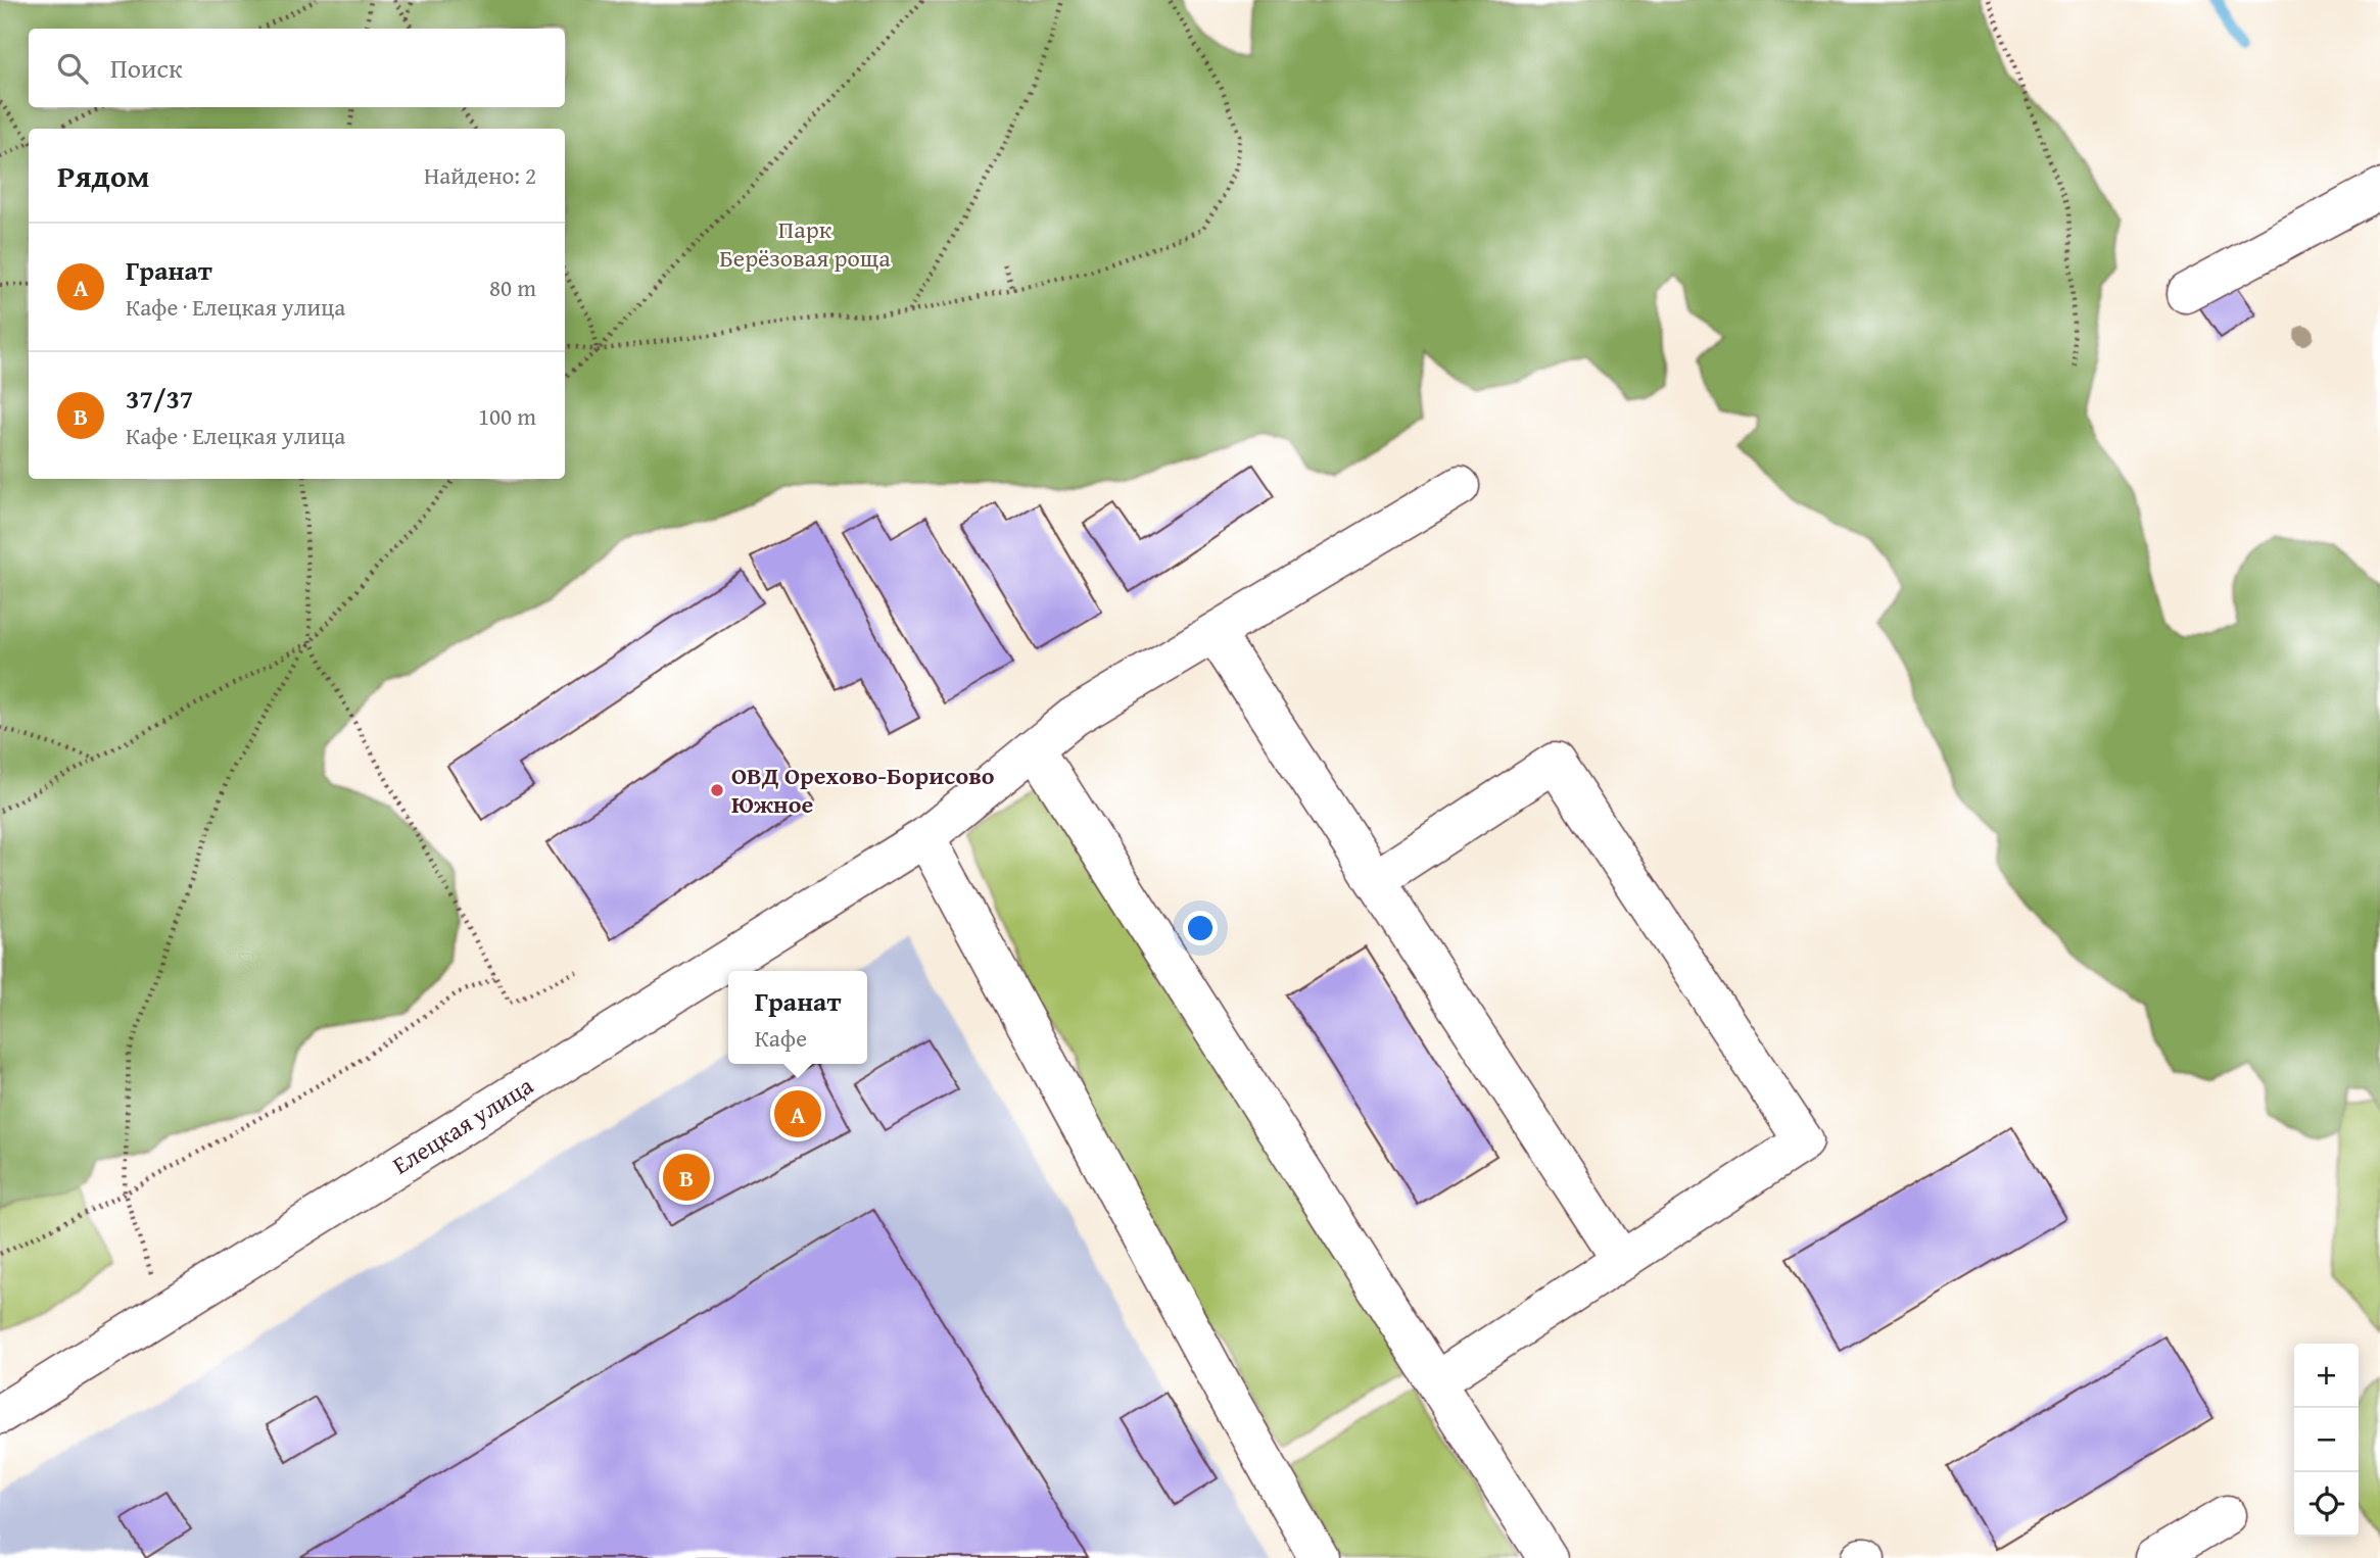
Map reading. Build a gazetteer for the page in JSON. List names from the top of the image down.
{
  "streets": {
    "street": ["Елецкая улица"]
  },
  "parks": ["Парк Берёзовая роща"],
  "places": ["ОВД Орехово-Борисово Южное"],
  "page": {
    "search": "Поиск",
    "heading": ["Рядом", "Найдено: 2"],
    "list": [
      {
        "mark": "A",
        "name": "Гранат",
        "note": "Кафе · Елецкая улица",
        "value": "80 m"
      },
      {
        "mark": "B",
        "name": "37/37",
        "note": "Кафе · Елецкая улица",
        "value": "100 m"
      }
    ],
    "popup": ["Гранат", "Кафе"],
    "pins": ["A", "B"],
    "map_buttons": ["+", "−"]
  }
}
